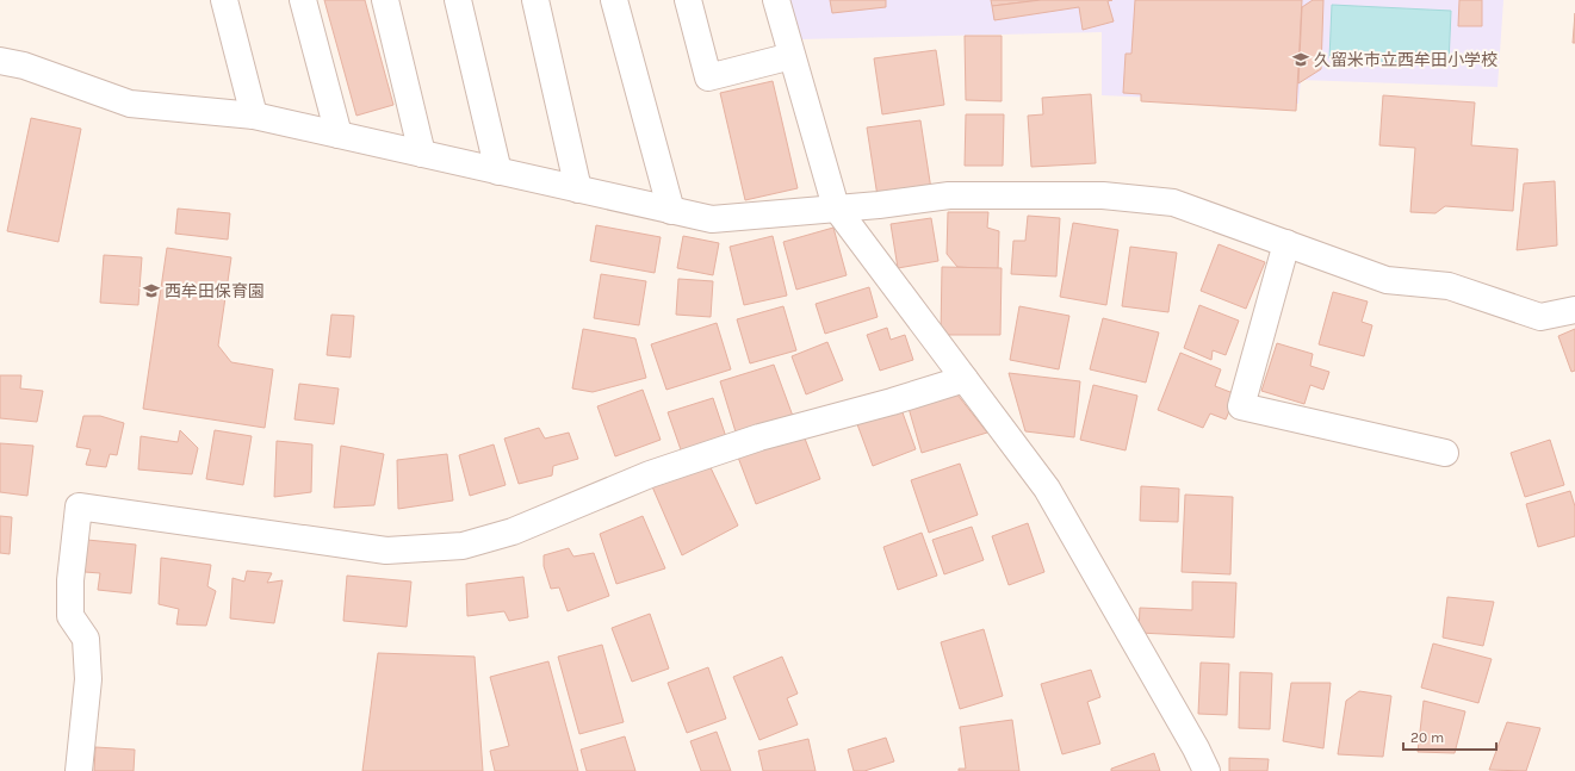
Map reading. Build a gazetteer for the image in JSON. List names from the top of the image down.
{
  "places": {
    "school or university": ["久留米市立西牟田小学校", "西牟田保育園"]
  },
  "scale_bar": "20 m"
}
